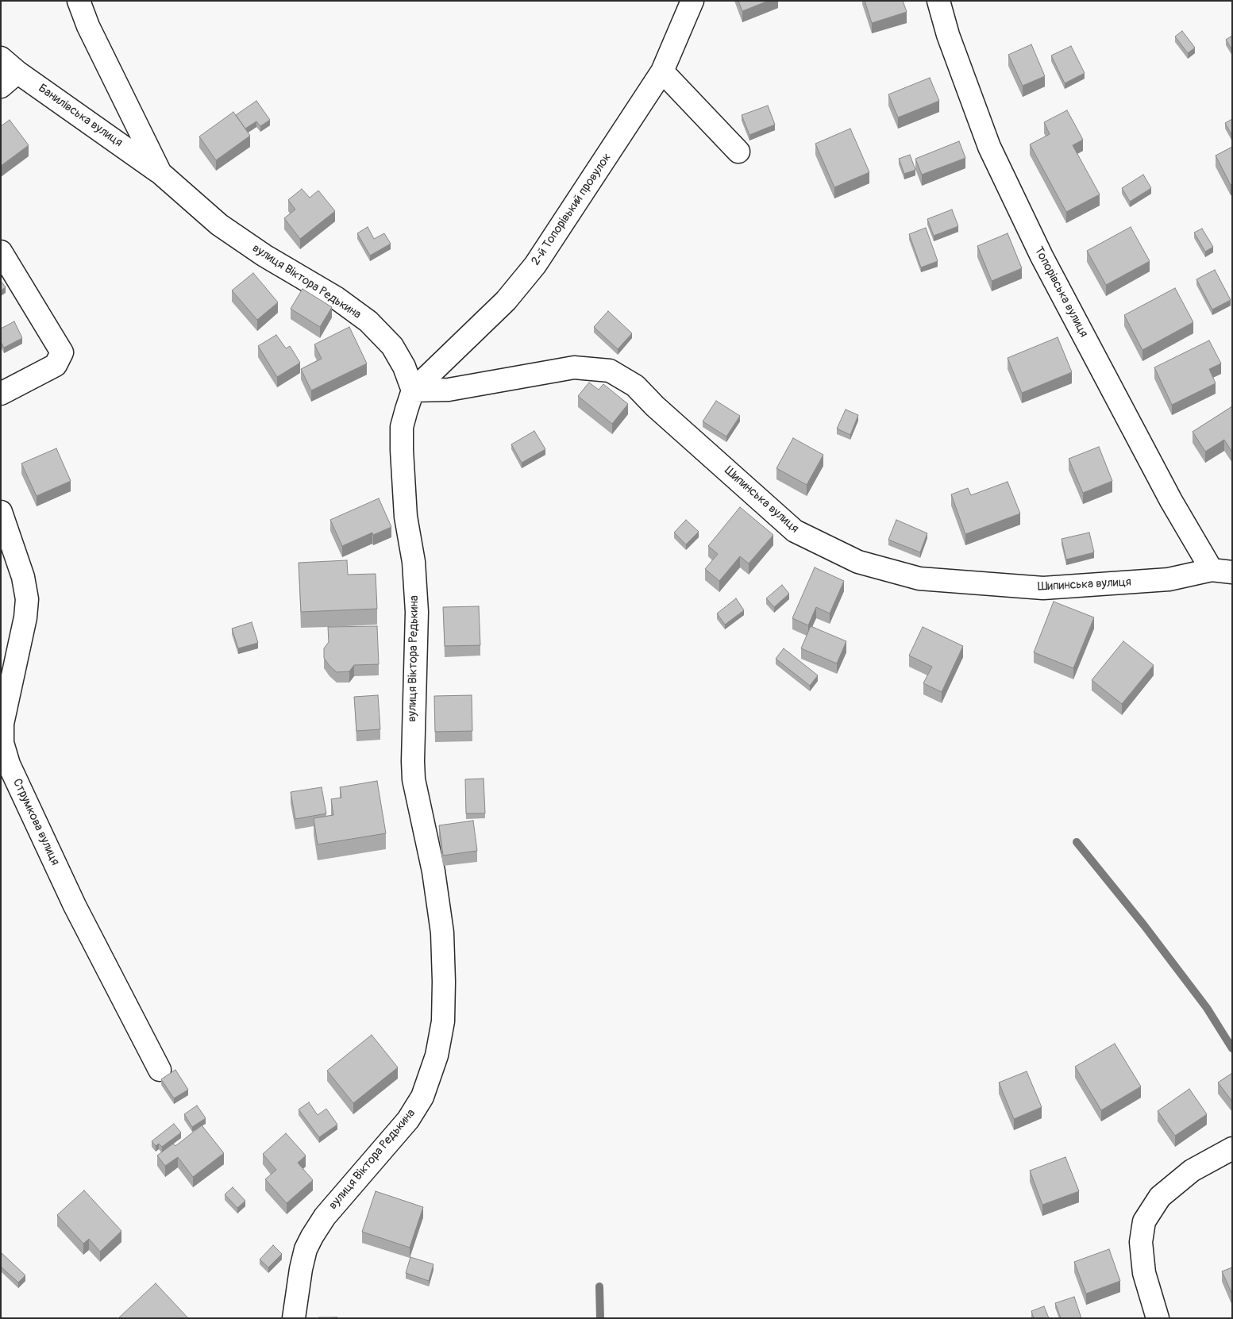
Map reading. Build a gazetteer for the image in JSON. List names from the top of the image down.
{
  "streets": {
    "street": [
      "Банилівська вулиця",
      "2-й Топорівький провулок",
      "вулиця Віктора Редькина",
      "Топорівська вулиця",
      "Шипинська вулиця",
      "Струмкова вулиця"
    ]
  },
  "crossings": [
    ["Банилівська вулиця", "вулиця Віктора Редькина"],
    ["2-й Топорівький провулок", "вулиця Віктора Редькина"],
    ["2-й Топорівький провулок", "Шипинська вулиця"],
    ["вулиця Віктора Редькина", "Шипинська вулиця"],
    ["Топорівська вулиця", "Шипинська вулиця"]
  ]
}
